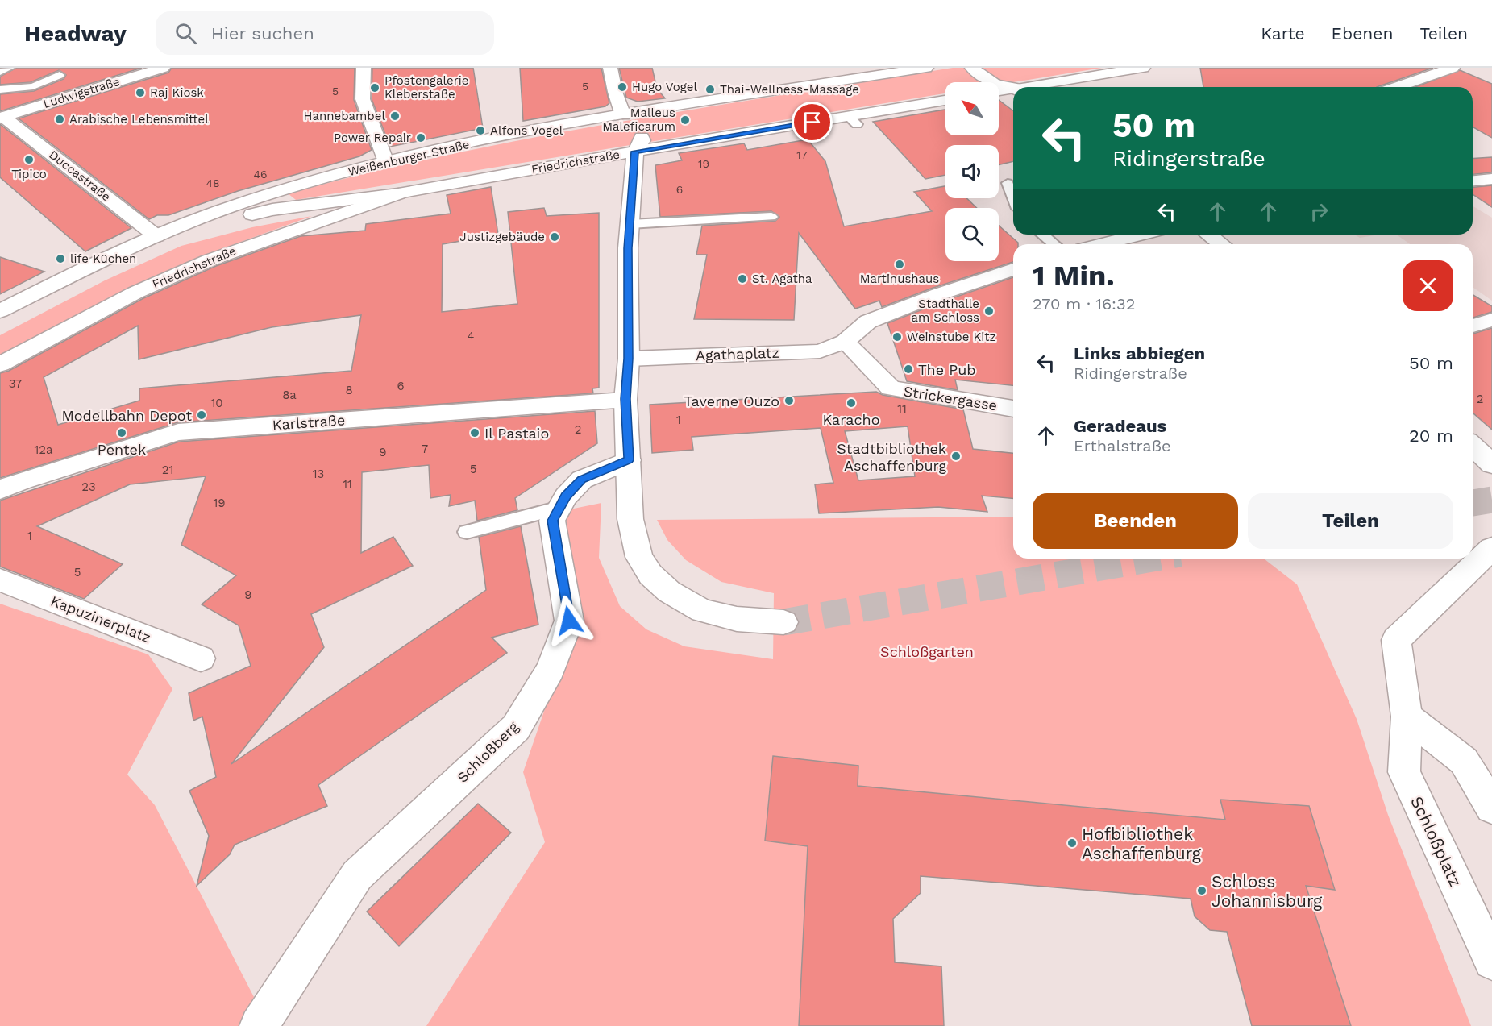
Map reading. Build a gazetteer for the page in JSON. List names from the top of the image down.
{
  "streets": {
    "street": [
      "Ludwigstraße",
      "Weißenburger Straße",
      "Friedrichstraße",
      "Duccastraße",
      "Agathaplatz",
      "Strickergasse",
      "Karlstraße",
      "Kapuzinerplatz",
      "Schloßberg",
      "Schloßplatz"
    ]
  },
  "crossings": [
    ["Ludwigstraße", "Duccastraße"],
    ["Weißenburger Straße", "Friedrichstraße"],
    ["Weißenburger Straße", "Duccastraße"],
    ["Agathaplatz", "Strickergasse"]
  ],
  "parks": ["Schloßgarten"],
  "places": [
    "Hugo Vogel",
    "Pfostengalerie Kleberstaße",
    "Thai-Wellness-Massage",
    "Raj Kiosk",
    "Hannebambel",
    "Arabische Lebensmittel",
    "Malleus Maleficarum",
    "Alfons Vogel",
    "Power Repair",
    "Tipico",
    "Justizgebäude",
    "life Küchen",
    "Martinushaus",
    "St. Agatha",
    "Stadthalle am Schloss",
    "Weinstube Kitz",
    "The Pub",
    "Taverne Ouzo",
    "Karacho",
    "Modellbahn Depot",
    "Pentek",
    "Il Pastaio",
    "Stadtbibliothek Aschaffenburg",
    "Hofbibliothek Aschaffenburg",
    "Schloss Johannisburg"
  ],
  "house_numbers": [
    "5",
    "5",
    "17",
    "19",
    "46",
    "48",
    "6",
    "4",
    "37",
    "6",
    "8",
    "8a",
    "2",
    "10",
    "11",
    "1",
    "2",
    "7",
    "12a",
    "9",
    "5",
    "21",
    "13",
    "11",
    "23",
    "19",
    "1",
    "5",
    "9"
  ],
  "north": "top left",
  "page": {
    "header": "Headway",
    "search": "Hier suchen",
    "nav": ["Karte", "Ebenen", "Teilen"],
    "turn": ["50 m", "Ridingerstraße"],
    "heading": ["1 Min.", "270 m · 16:32"],
    "list": [
      {
        "name": "Links abbiegen",
        "note": "Ridingerstraße",
        "value": "50 m"
      },
      {
        "name": "Geradeaus",
        "note": "Erthalstraße",
        "value": "20 m"
      }
    ],
    "buttons": ["Beenden", "Teilen"]
  }
}
